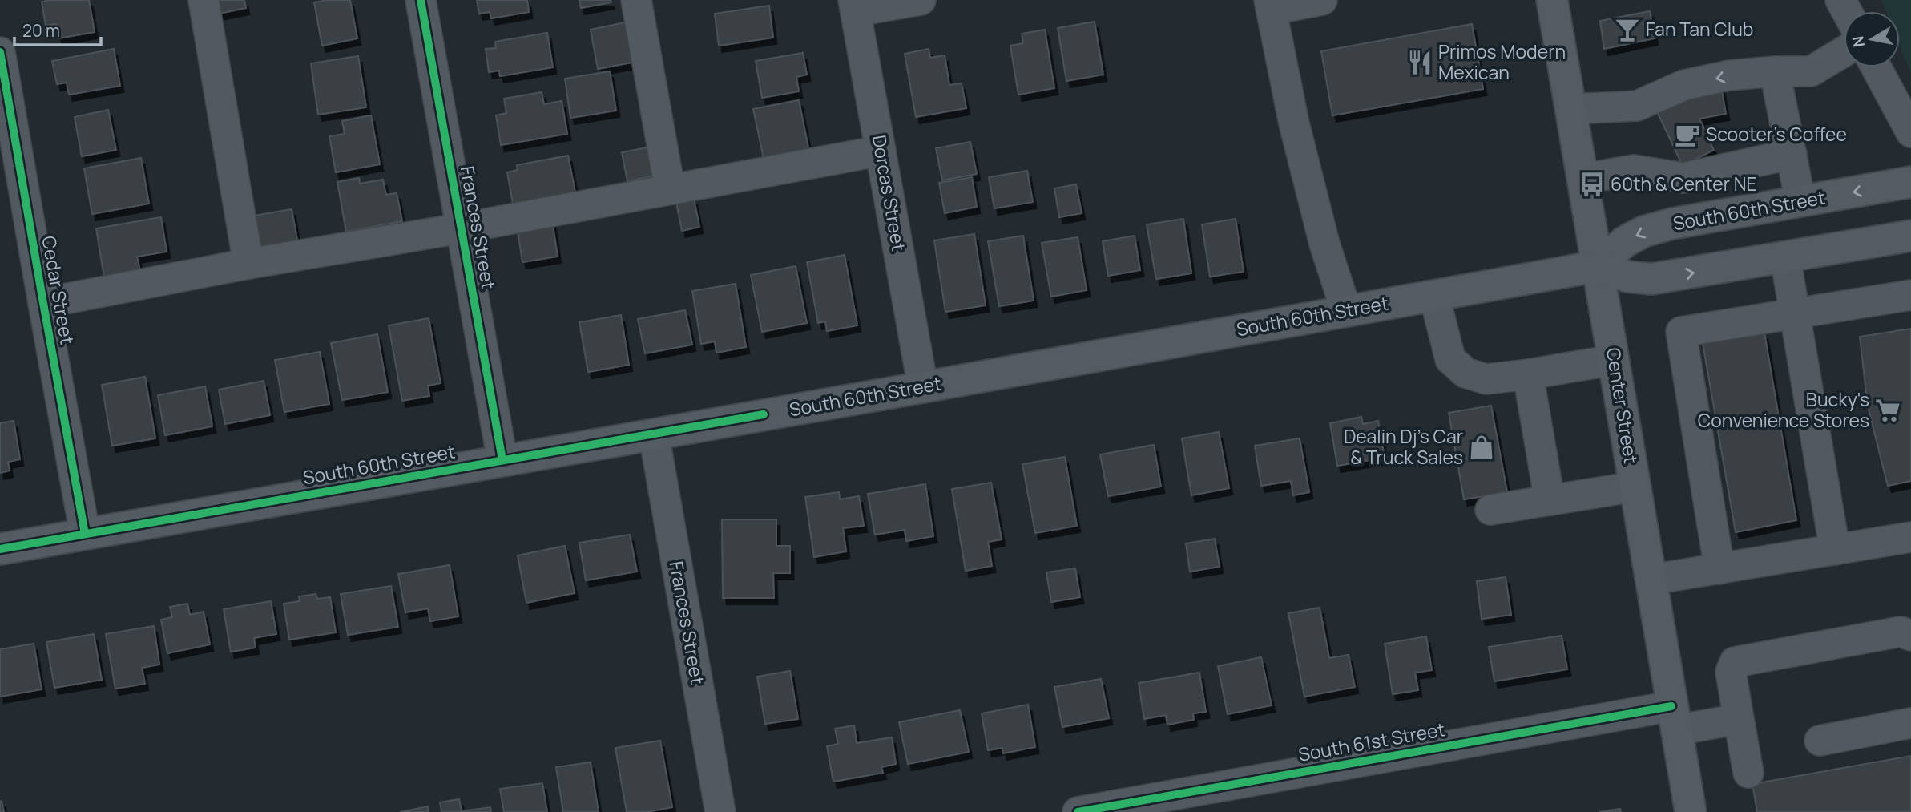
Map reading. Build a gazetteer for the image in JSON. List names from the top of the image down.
{
  "streets": {
    "main road": ["South 60th Street", "Center Street"],
    "street": [
      "Dorcas Street",
      "Frances Street",
      "Cedar Street",
      "South 61st Street"
    ]
  },
  "crossings": [
    ["Dorcas Street", "South 60th Street"],
    ["South 60th Street", "Frances Street"],
    ["South 60th Street", "Cedar Street"],
    ["South 60th Street", "Center Street"],
    ["Center Street", "South 61st Street"]
  ],
  "places": {
    "bar": ["Fan Tan Club"],
    "restaurant": ["Primos Modern Mexican"],
    "cafe": ["Scooter's Coffee"],
    "bus stop": ["60th & Center NE"],
    "supermarket": ["Bucky's Convenience Stores"],
    "shop": ["Dealin Dj's Car & Truck Sales"]
  },
  "scale_bar": "20 m",
  "north": "left"
}
